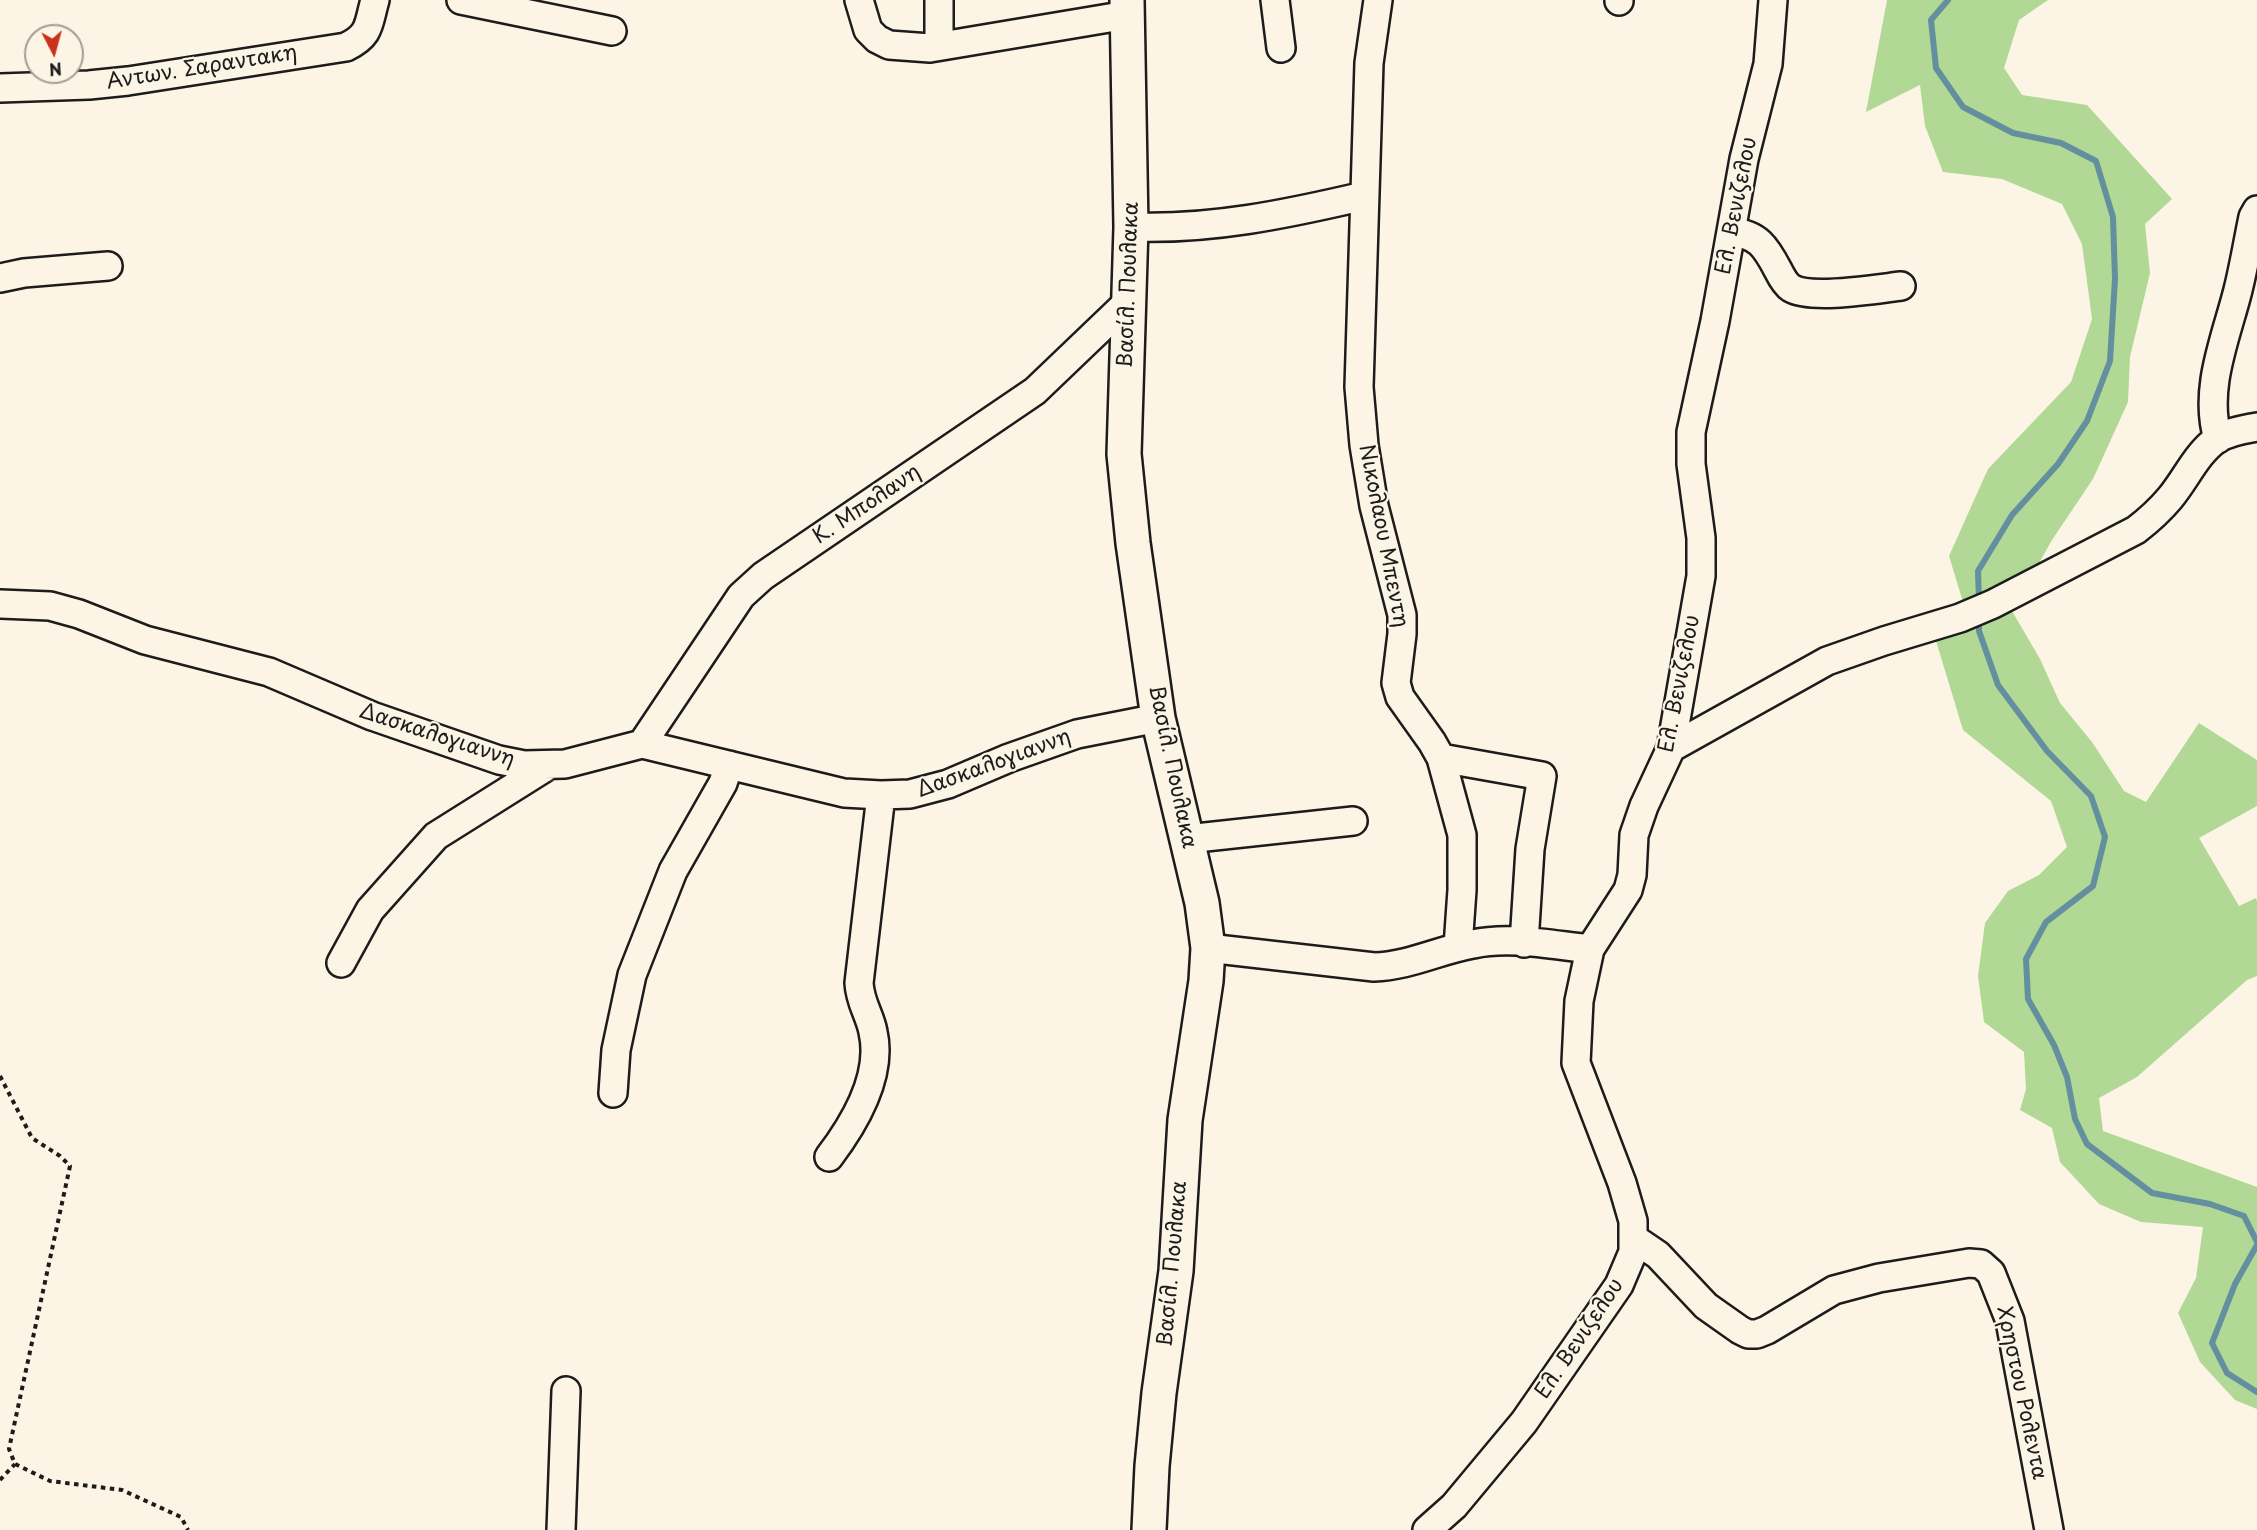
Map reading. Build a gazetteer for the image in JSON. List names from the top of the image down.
{
  "streets": {
    "main road": ["Βασίλ. Πουλακα"],
    "street": [
      "Αντων. Σαραντακη",
      "Ελ. Βενιζελου",
      "Κ. Μπολανη",
      "Νικολαου Μπεντη",
      "Δασκαλογιαννη",
      "Χρηστου Ρολεντα"
    ]
  },
  "crossings": [
    ["Ελ. Βενιζελου", "Χρηστου Ρολεντα"],
    ["Βασίλ. Πουλακα", "Κ. Μπολανη"],
    ["Βασίλ. Πουλακα", "Δασκαλογιαννη"],
    ["Κ. Μπολανη", "Δασκαλογιαννη"]
  ],
  "north": "bottom"
}
